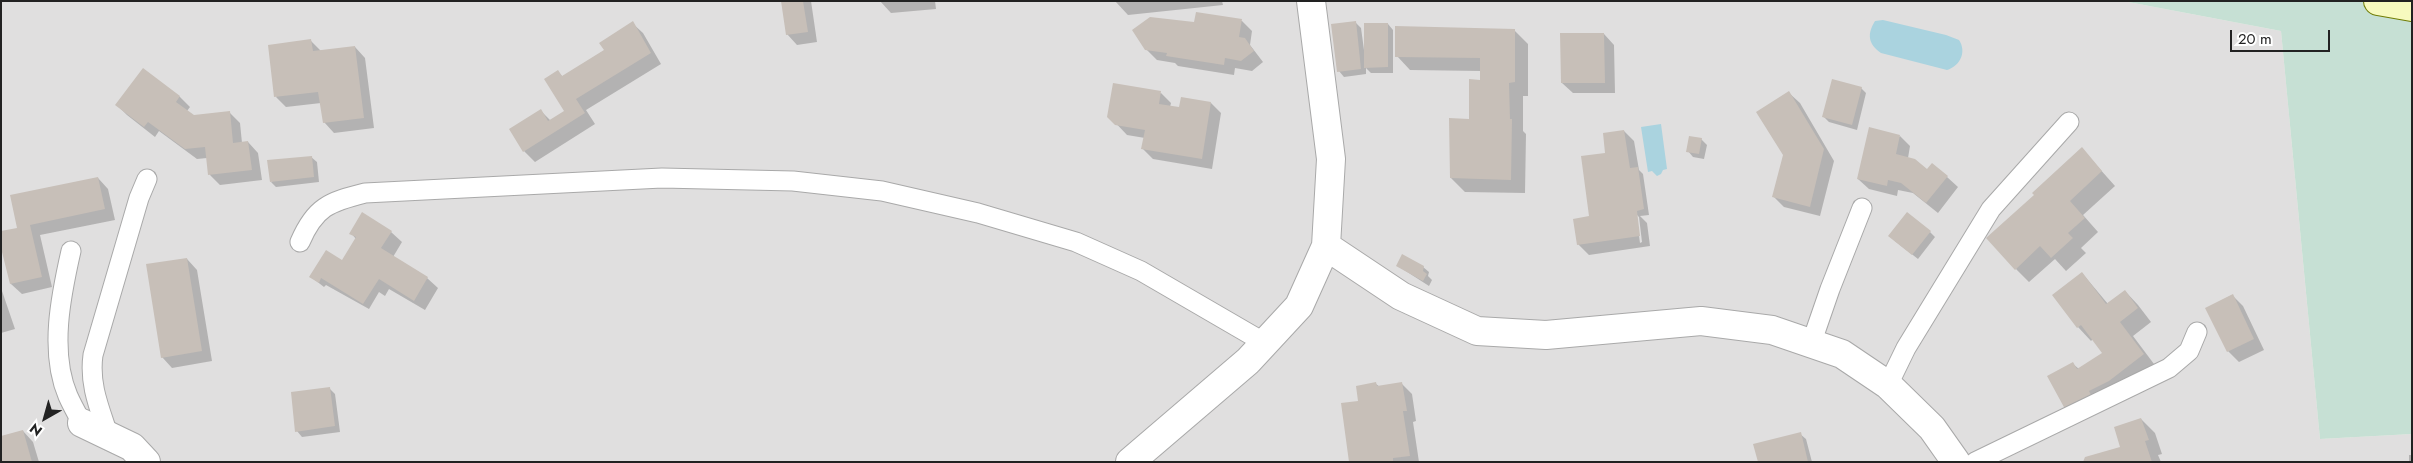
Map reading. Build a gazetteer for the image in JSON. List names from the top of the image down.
{
  "scale_bar": "20 m",
  "north": "bottom left"
}
